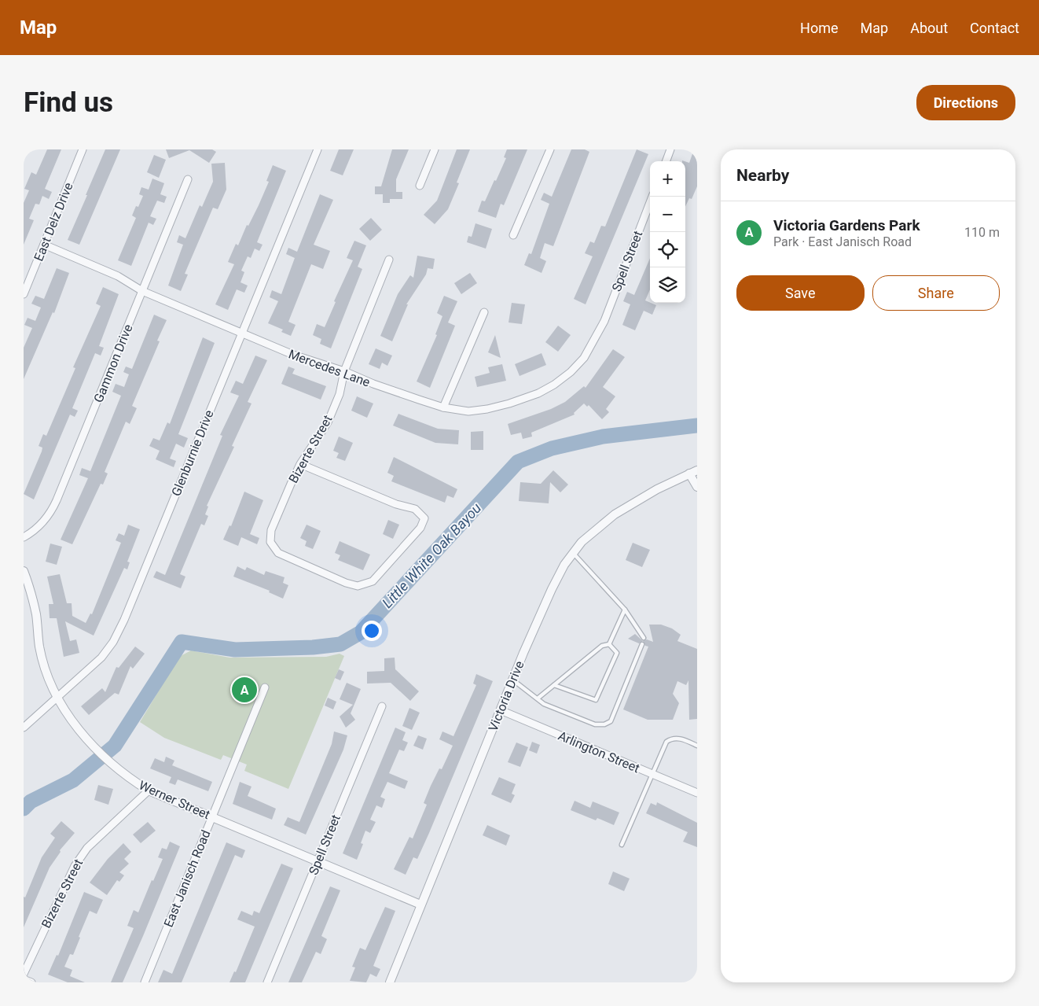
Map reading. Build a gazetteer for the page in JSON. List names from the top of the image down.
{
  "streets": {
    "street": [
      "East Delz Drive",
      "Spell Street",
      "Gammon Drive",
      "Mercedes Lane",
      "Bizerte Street",
      "Glenburnie Drive",
      "Victoria Drive",
      "Arlington Street",
      "Werner Street",
      "East Janisch Road"
    ]
  },
  "crossings": [
    ["East Delz Drive", "Mercedes Lane"],
    ["Spell Street", "Mercedes Lane"],
    ["Spell Street", "Werner Street"],
    ["Gammon Drive", "Mercedes Lane"],
    ["Mercedes Lane", "Bizerte Street"],
    ["Mercedes Lane", "Glenburnie Drive"],
    ["Bizerte Street", "Werner Street"],
    ["Glenburnie Drive", "Werner Street"],
    ["Victoria Drive", "Arlington Street"],
    ["Victoria Drive", "Werner Street"],
    ["Werner Street", "East Janisch Road"]
  ],
  "water": ["Little White Oak Bayou"],
  "page": {
    "header": "Map",
    "nav": [
      "Home",
      "Map",
      "About",
      "Contact"
    ],
    "buttons": [
      "Directions",
      ["Save", "Share"]
    ],
    "title": "Find us",
    "heading": "Nearby",
    "map_buttons": ["+", "−"],
    "list": [
      {
        "mark": "A",
        "name": "Victoria Gardens Park",
        "note": "Park · East Janisch Road",
        "value": "110 m"
      }
    ],
    "pins": "A"
  }
}
